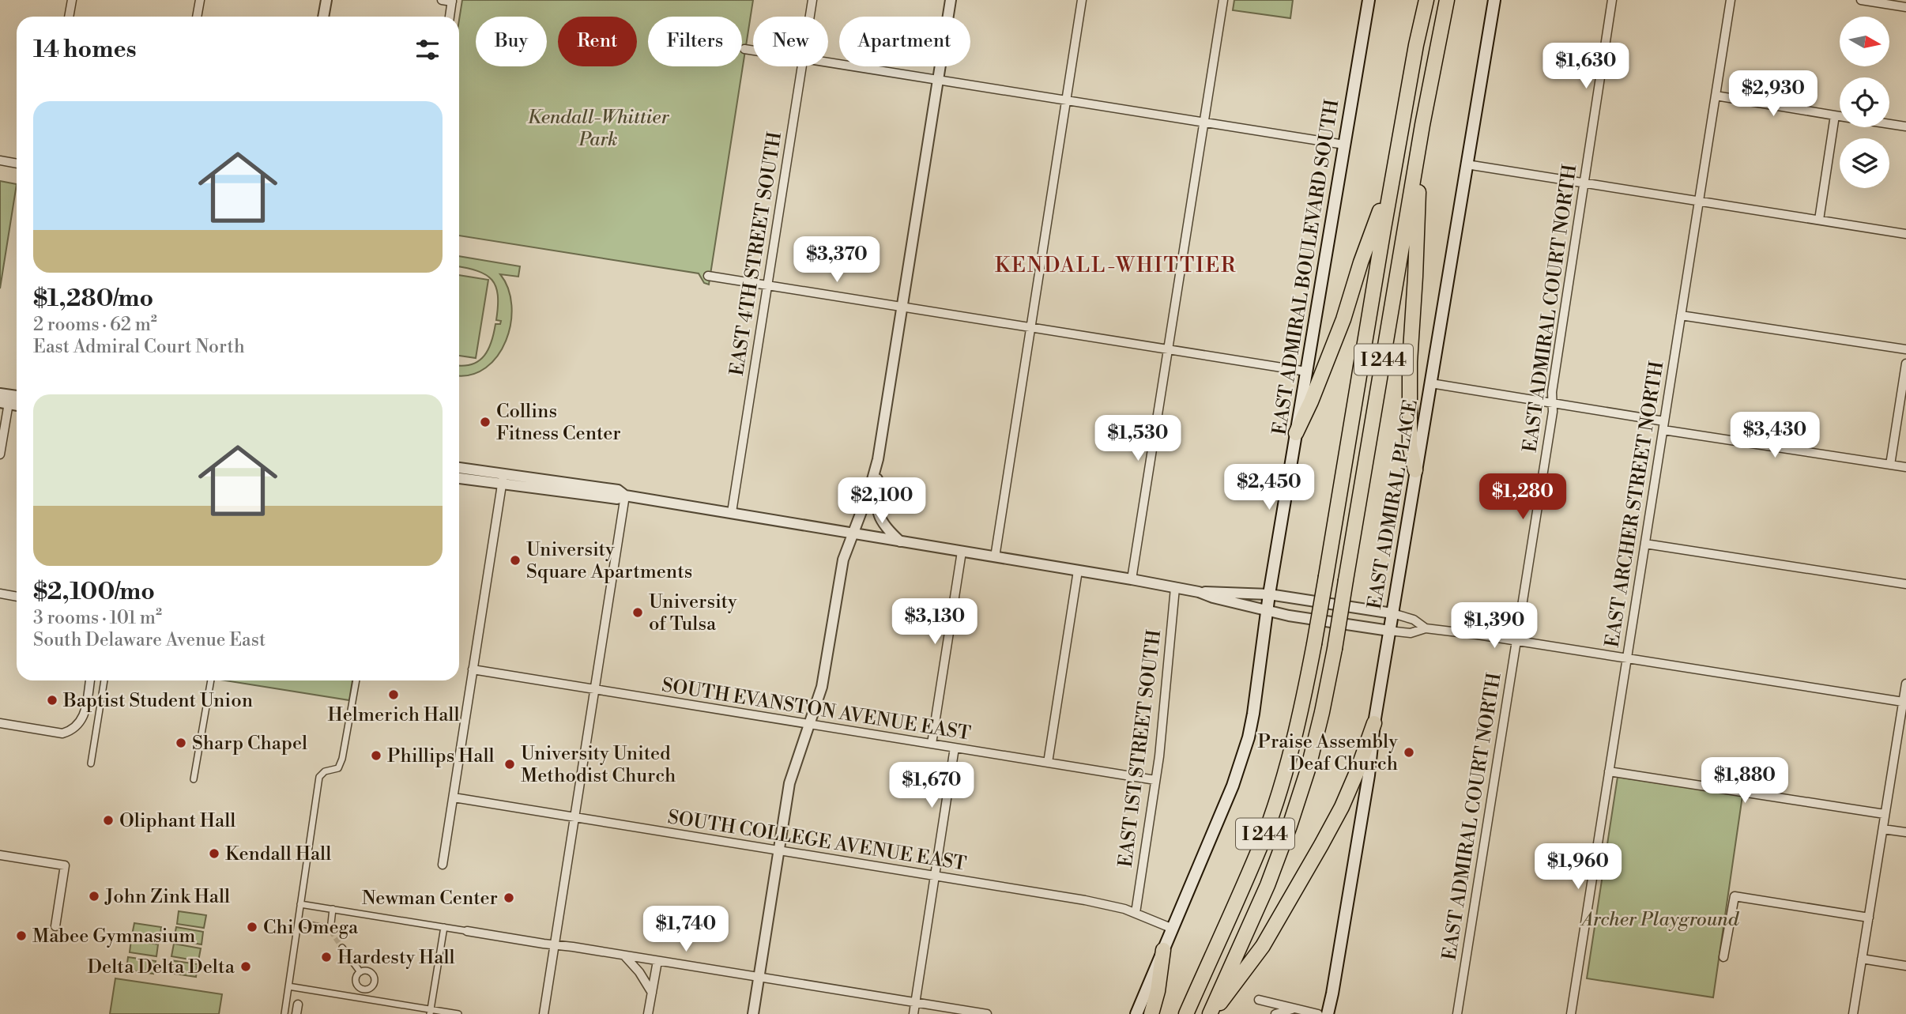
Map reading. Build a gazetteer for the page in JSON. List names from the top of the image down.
{
  "streets": {
    "highway": ["I 244"],
    "main road": ["EAST ADMIRAL BOULEVARD SOUTH", "EAST ADMIRAL PLACE"],
    "street": [
      "EAST 4TH STREET SOUTH",
      "EAST ADMIRAL COURT NORTH",
      "EAST ARCHER STREET NORTH",
      "SOUTH EVANSTON AVENUE EAST",
      "EAST 1ST STREET SOUTH",
      "SOUTH COLLEGE AVENUE EAST"
    ]
  },
  "crossings": [
    ["EAST ADMIRAL BOULEVARD SOUTH", "SOUTH COLLEGE AVENUE EAST"],
    ["SOUTH EVANSTON AVENUE EAST", "EAST 1ST STREET SOUTH"],
    ["EAST 1ST STREET SOUTH", "SOUTH COLLEGE AVENUE EAST"]
  ],
  "districts": ["KENDALL-WHITTIER"],
  "parks": ["Kendall-Whittier Park", "Archer Playground"],
  "places": [
    "Collins Fitness Center",
    "University Square Apartments",
    "University of Tulsa",
    "Helmerich Hall",
    "Baptist Student Union",
    "Sharp Chapel",
    "Praise Assembly Deaf Church",
    "Phillips Hall",
    "University United Methodist Church",
    "Oliphant Hall",
    "Kendall Hall",
    "John Zink Hall",
    "Newman Center",
    "Chi Omega",
    "Mabee Gymnasium",
    "Hardesty Hall",
    "Delta Delta Delta"
  ],
  "north": "right",
  "page": {
    "chip": [
      "Buy",
      "Rent",
      "Filters",
      "New",
      "Apartment"
    ],
    "heading": "14 homes",
    "price": [
      "$1,630",
      "$2,930",
      "$3,370",
      "$3,430",
      "$1,530",
      "$2,450",
      "$1,280",
      "$2,100",
      "$3,130",
      "$1,390",
      "$1,880",
      "$1,670",
      "$1,960",
      "$1,740"
    ],
    "list": [
      {
        "name": "$1,280/mo",
        "note": "2 rooms · 62 m² · East Admiral Court North"
      },
      {
        "name": "$2,100/mo",
        "note": "3 rooms · 101 m² · South Delaware Avenue East"
      }
    ]
  }
}
